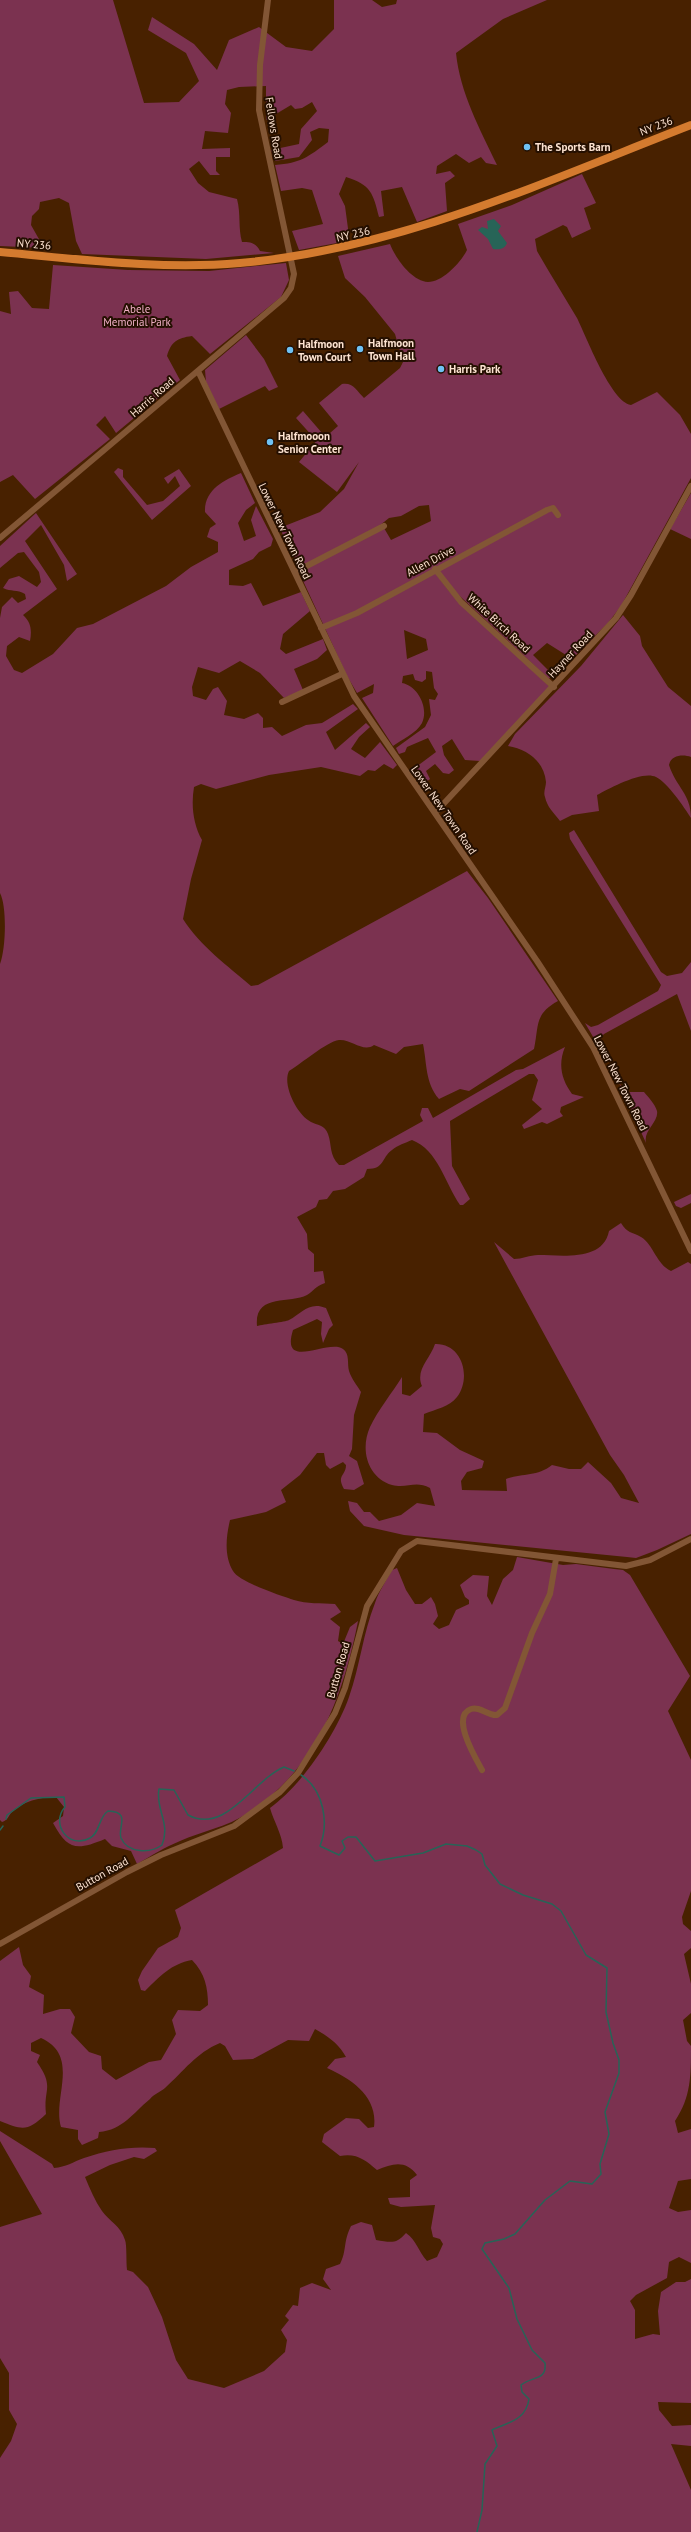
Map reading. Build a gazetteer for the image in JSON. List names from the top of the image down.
{
  "streets": {
    "main road": ["NY 236"],
    "street": [
      "Fellows Road",
      "Harris Road",
      "Lower New Town Road",
      "Allen Drive",
      "White Birch Road",
      "Hayner Road",
      "Button Road"
    ]
  },
  "crossings": [
    ["NY 236", "Fellows Road"],
    ["NY 236", "Harris Road"],
    ["Fellows Road", "Harris Road"],
    ["Harris Road", "Lower New Town Road"],
    ["Lower New Town Road", "Allen Drive"],
    ["Lower New Town Road", "Hayner Road"],
    ["Allen Drive", "White Birch Road"],
    ["White Birch Road", "Hayner Road"]
  ],
  "parks": ["Abele Memorial Park"],
  "places": [
    "The Sports Barn",
    "Halfmoon Town Hall",
    "Halfmoon Town Court",
    "Harris Park",
    "Halfmooon Senior Center"
  ]
}
